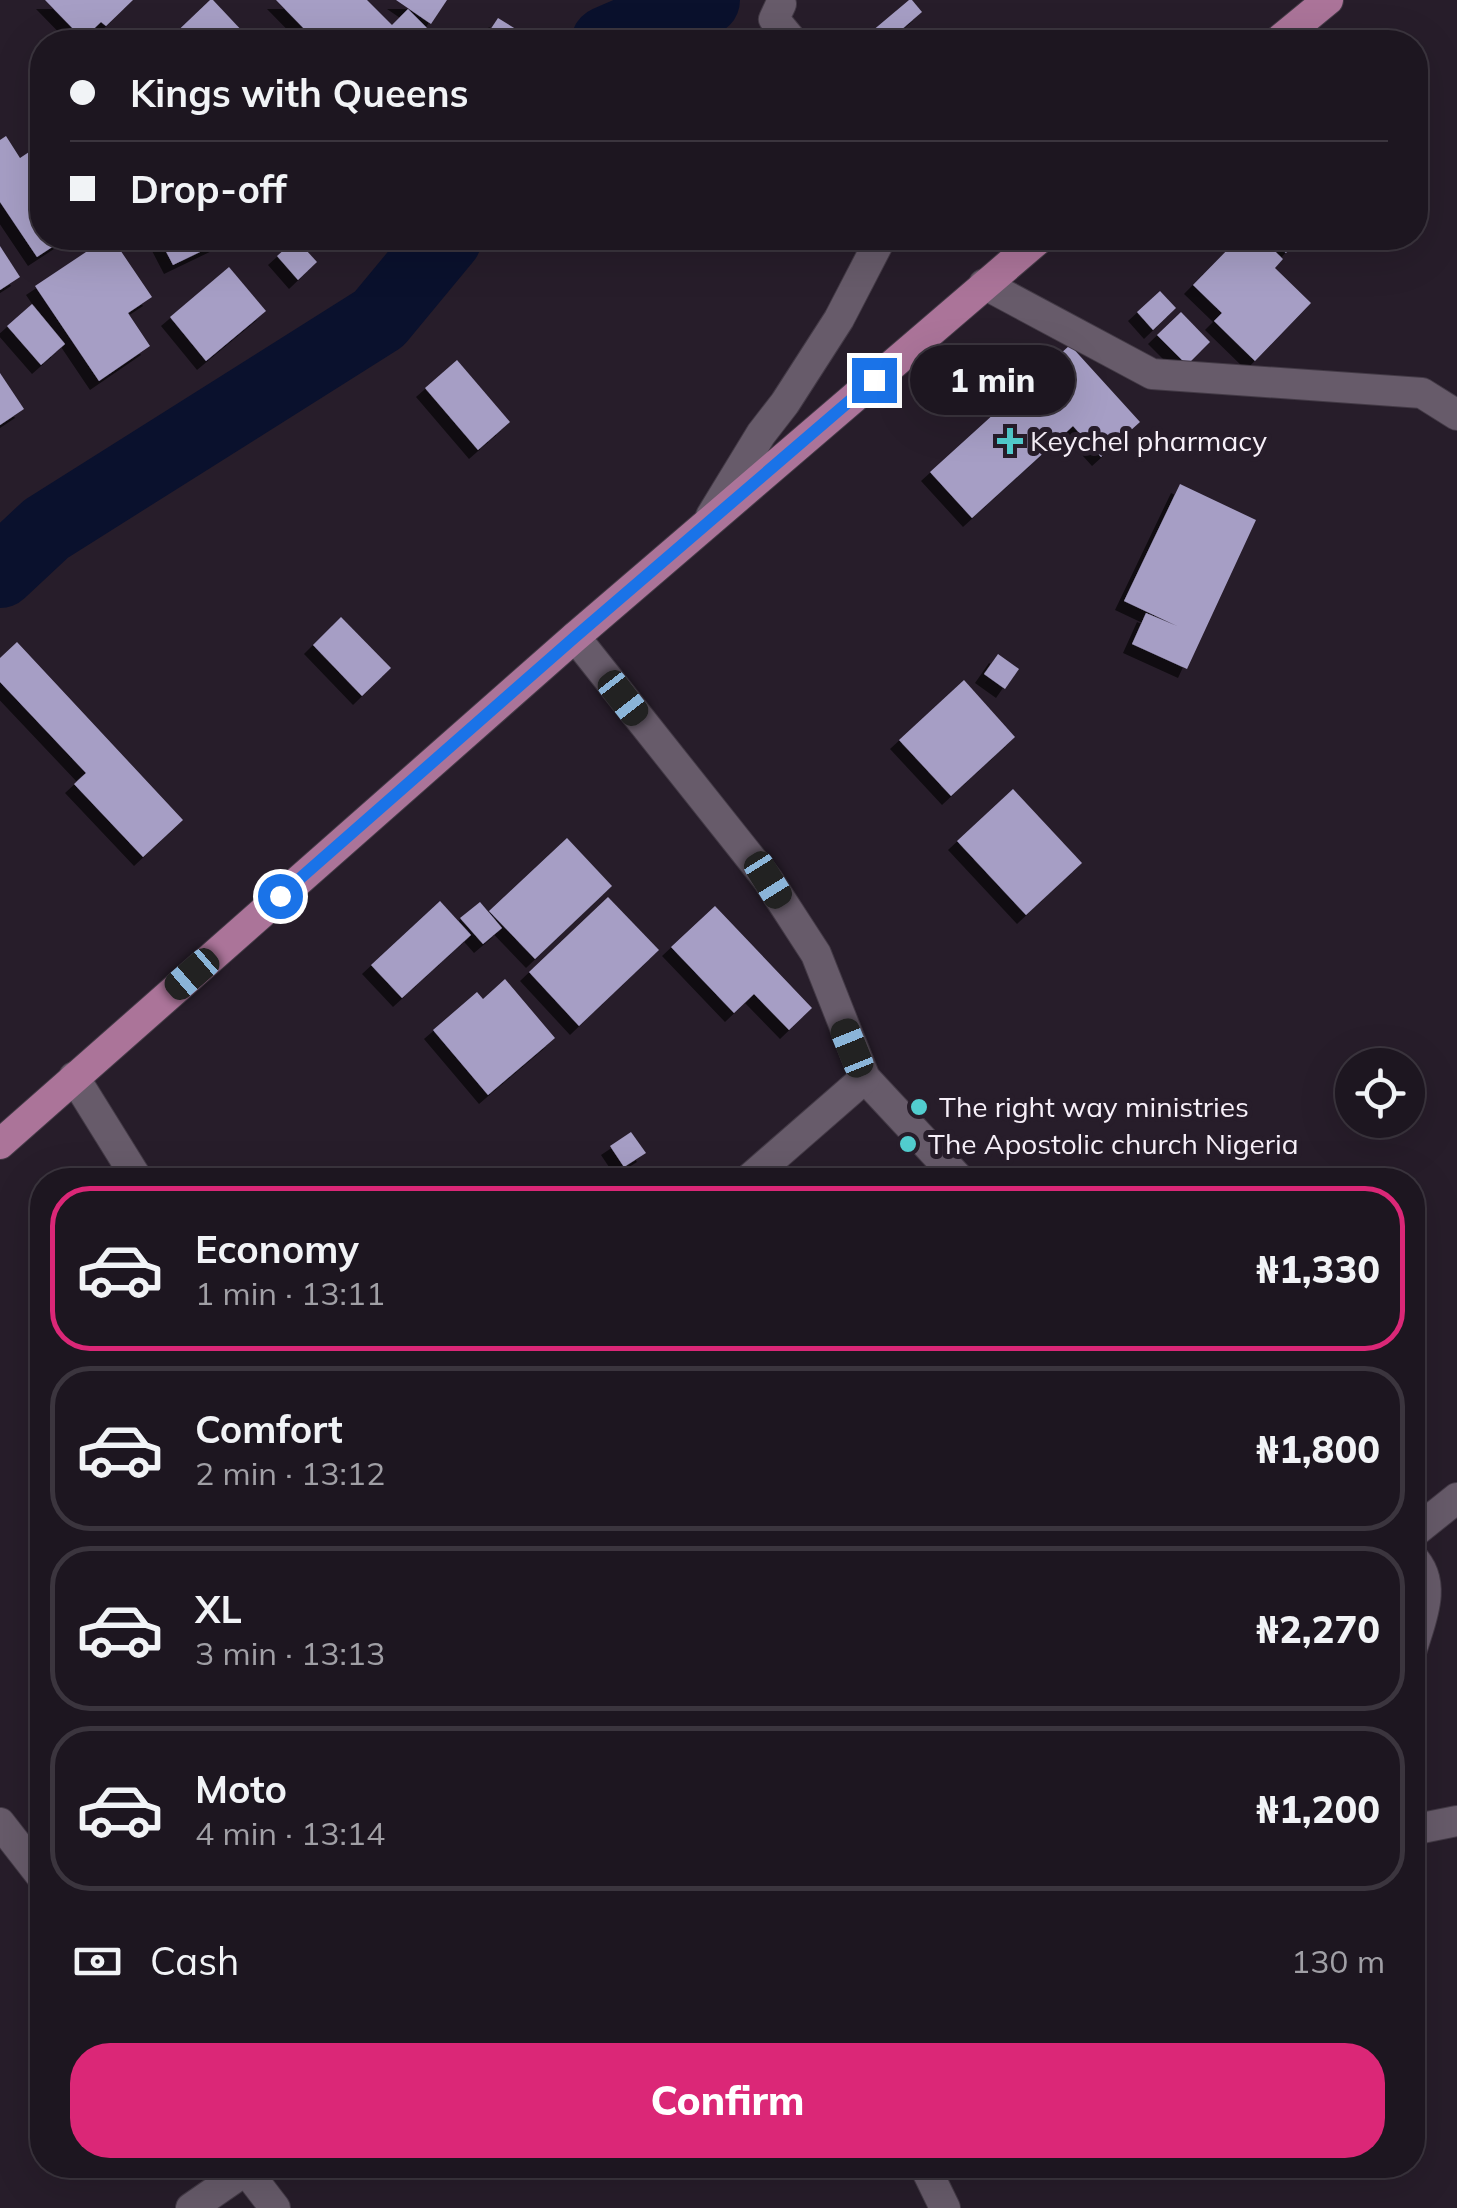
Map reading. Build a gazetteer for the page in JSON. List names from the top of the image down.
{
  "places": {
    "health": ["Keychel pharmacy"],
    "other": ["The right way ministries", "The Apostolic church Nigeria"]
  },
  "page": {
    "banner": ["Kings with Queens", "Drop-off"],
    "bubble": "1 min",
    "list": [
      {
        "name": "Economy",
        "note": "1 min · 13:11",
        "value": "₦1,330"
      },
      {
        "name": "Comfort",
        "note": "2 min · 13:12",
        "value": "₦1,800"
      },
      {
        "name": "XL",
        "note": "3 min · 13:13",
        "value": "₦2,270"
      },
      {
        "name": "Moto",
        "note": "4 min · 13:14",
        "value": "₦1,200"
      }
    ],
    "pay": ["Cash", "130 m"],
    "buttons": "Confirm"
  }
}
